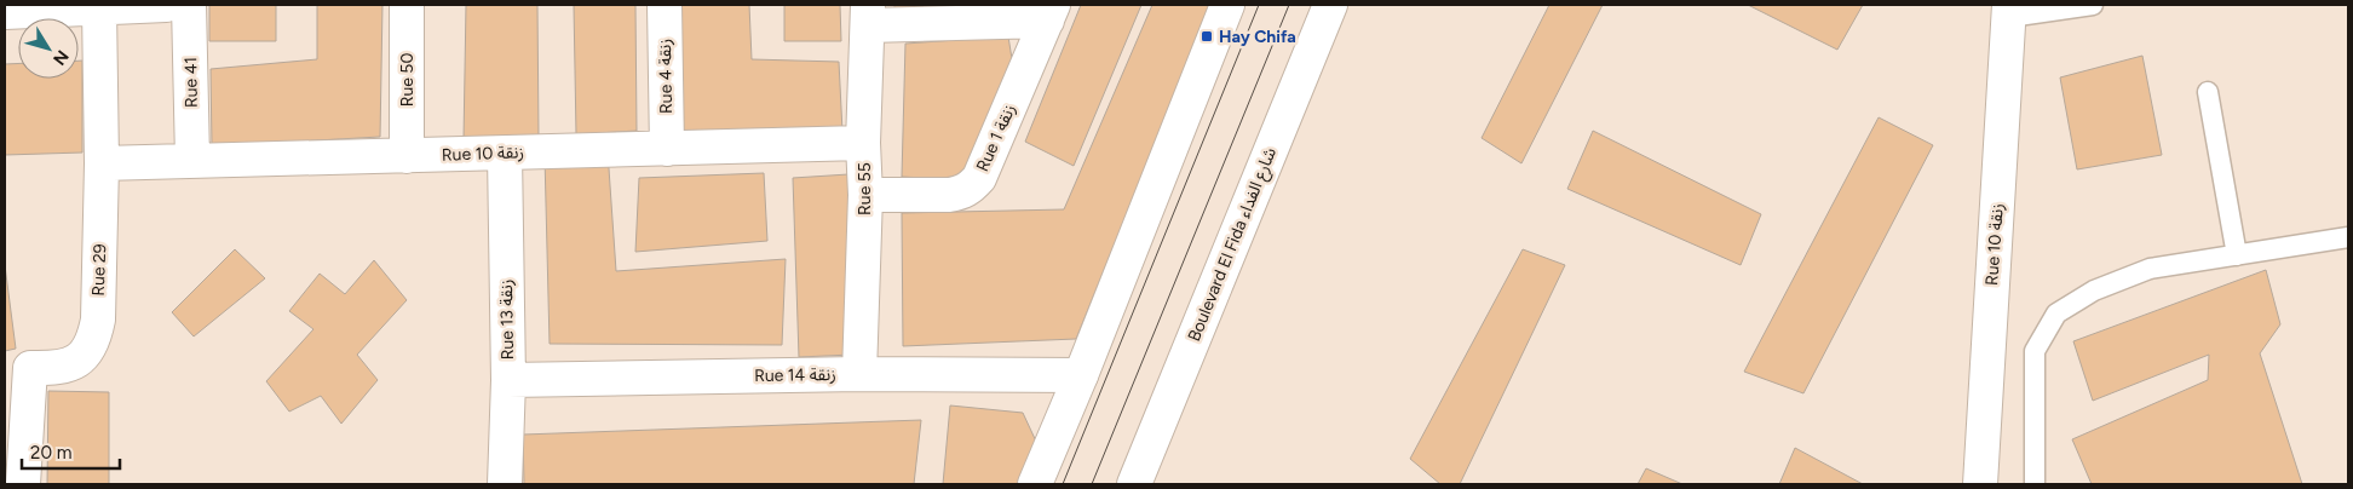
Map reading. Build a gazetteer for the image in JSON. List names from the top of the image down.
{
  "streets": {
    "street": [
      "Rue 4 زنقة",
      "Rue 50",
      "Rue 41",
      "Rue 1 زنقة",
      "Rue 10 زنقة",
      "Rue 55",
      "Boulevard El Fida شارع الفداء",
      "Rue 29",
      "Rue 13 زنقة",
      "Rue 14 زنقة"
    ]
  },
  "crossings": [
    ["Rue 4 زنقة", "Rue 10 زنقة"],
    ["Rue 50", "Rue 10 زنقة"],
    ["Rue 41", "Rue 10 زنقة"],
    ["Rue 1 زنقة", "Rue 55"],
    ["Rue 10 زنقة", "Rue 55"],
    ["Rue 10 زنقة", "Rue 29"],
    ["Rue 10 زنقة", "Rue 13 زنقة"],
    ["Rue 55", "Rue 14 زنقة"],
    ["Rue 13 زنقة", "Rue 14 زنقة"]
  ],
  "places": {
    "transit": ["Hay Chifa"]
  },
  "scale_bar": "20 m",
  "north": "bottom right"
}
